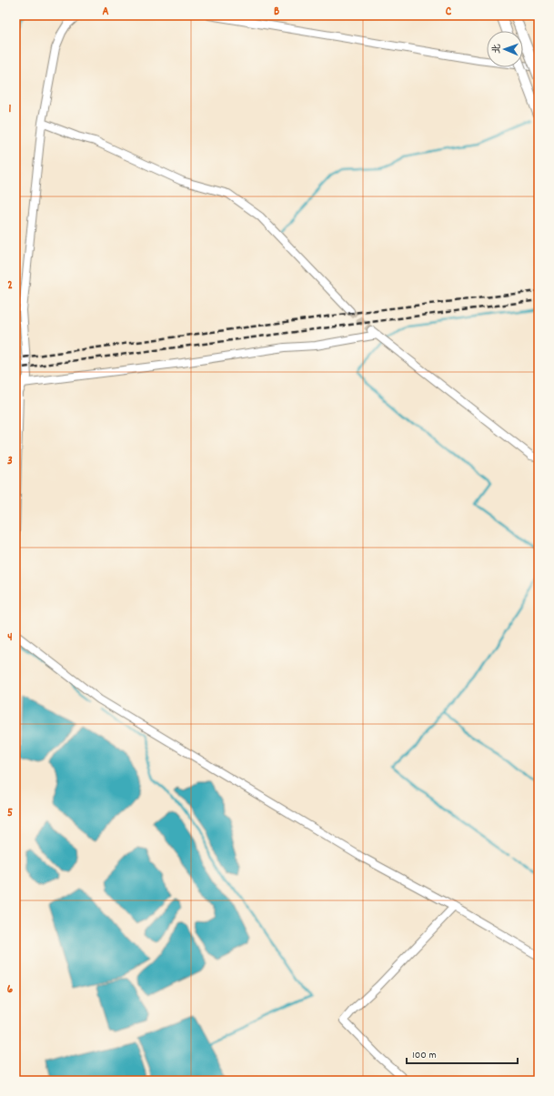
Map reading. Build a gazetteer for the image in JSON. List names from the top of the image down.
{
  "scale_bar": "100 m",
  "north": "left",
  "grid": {
    "columns": ["A", "B", "C"],
    "rows": [
      "1",
      "2",
      "3",
      "4",
      "5",
      "6"
    ]
  }
}
